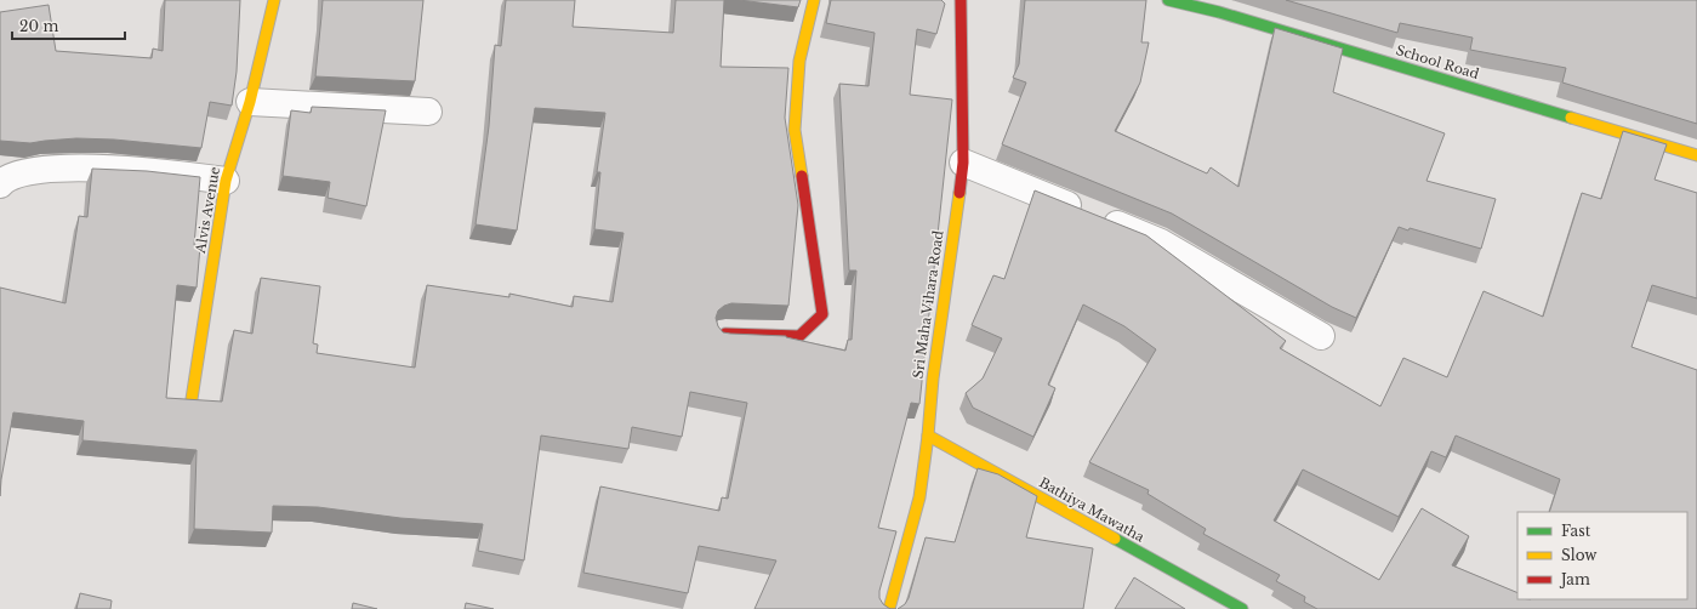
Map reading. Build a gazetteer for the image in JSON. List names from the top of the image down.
{
  "streets": {
    "street": [
      "School Road",
      "Alvis Avenue",
      "Sri Maha Vihara Road",
      "Bathiya Mawatha"
    ]
  },
  "crossings": [
    ["Sri Maha Vihara Road", "Bathiya Mawatha"]
  ],
  "legend": ["Fast", "Slow", "Jam"],
  "scale_bar": "20 m"
}
